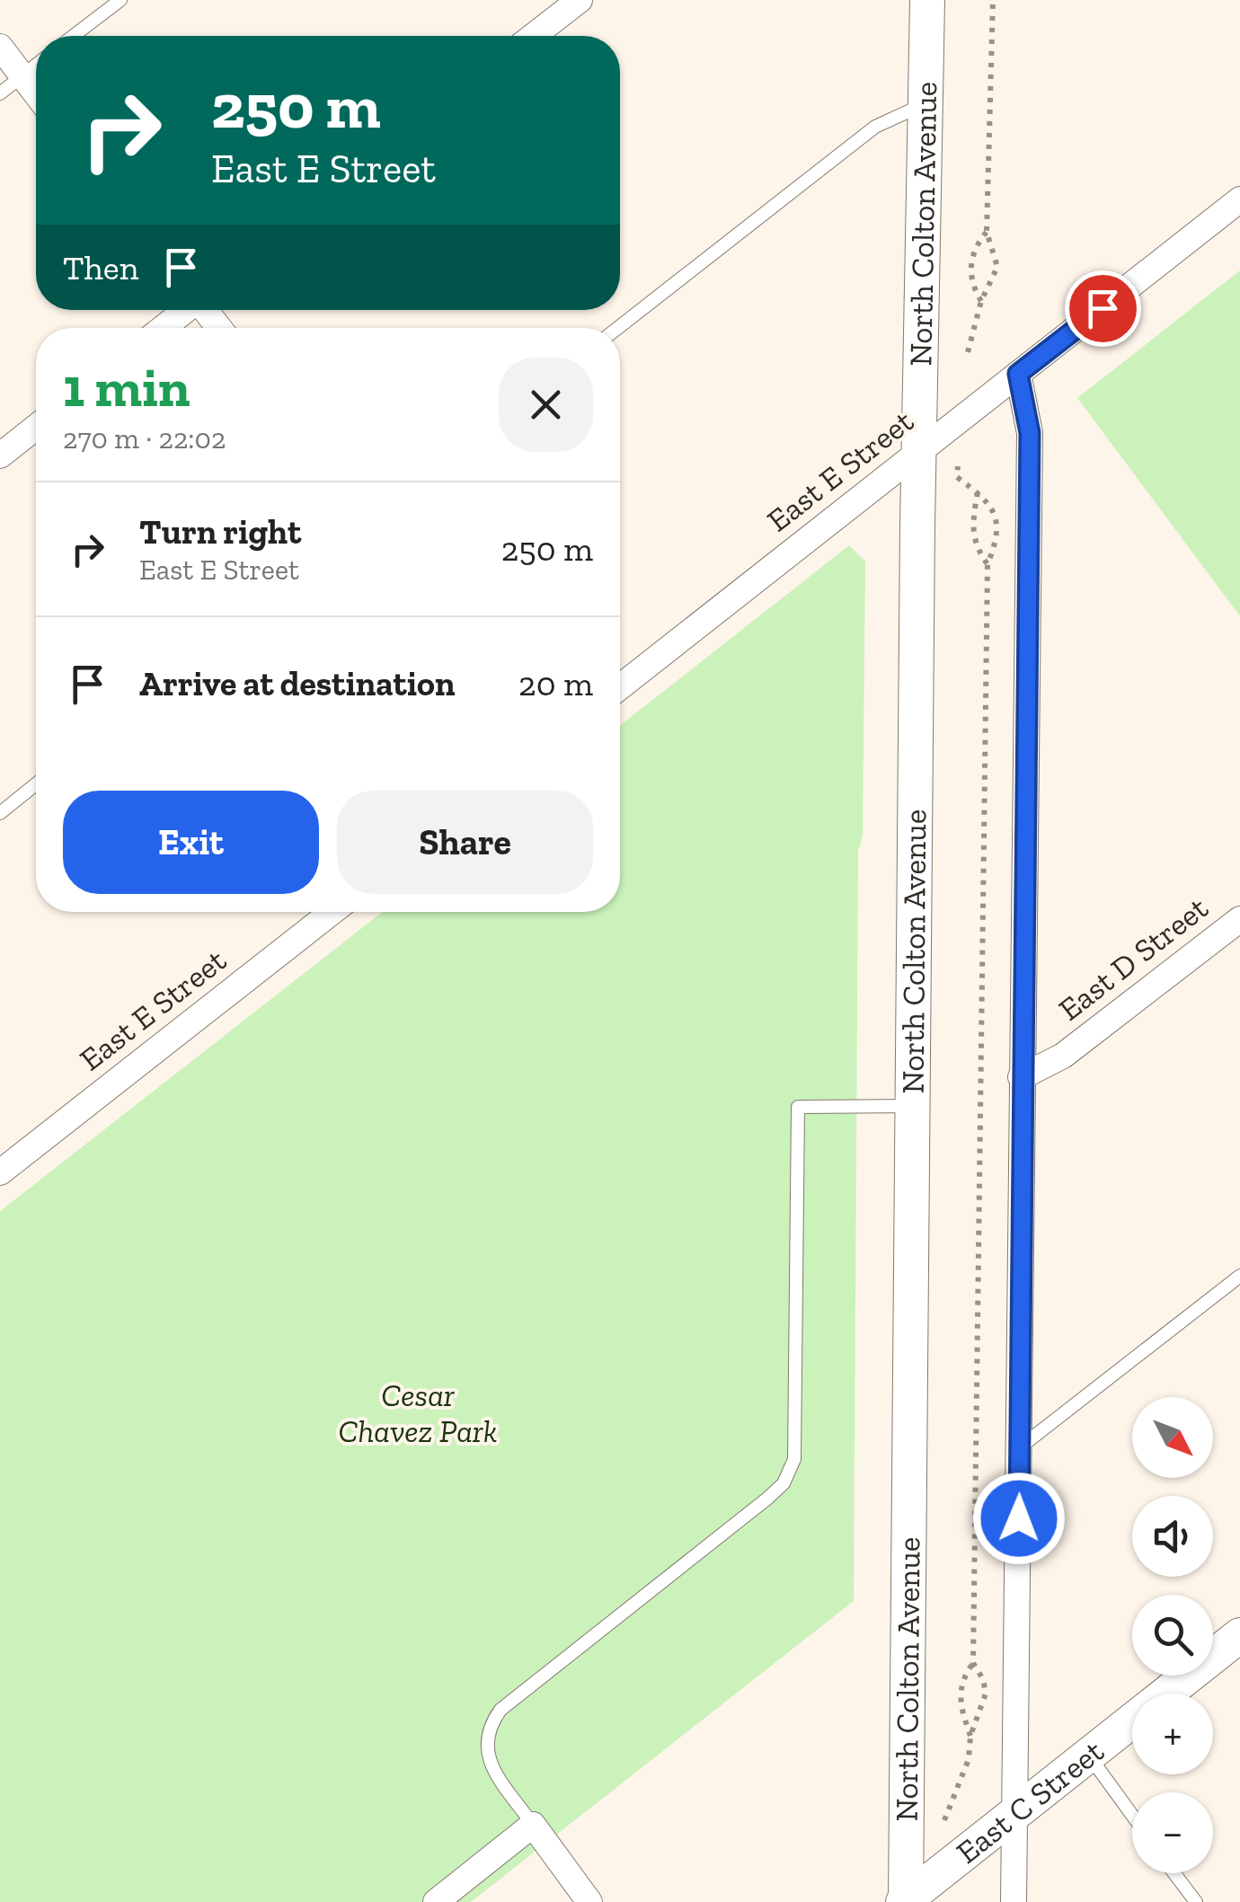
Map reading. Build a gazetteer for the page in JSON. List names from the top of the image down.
{
  "streets": {
    "street": [
      "North Colton Avenue",
      "East E Street",
      "East D Street",
      "East C Street"
    ]
  },
  "crossings": [
    ["North Colton Avenue", "East E Street"],
    ["North Colton Avenue", "East C Street"]
  ],
  "parks": ["Cesar Chavez Park"],
  "north": "bottom right",
  "page": {
    "turn": ["250 m", "East E Street"],
    "then": "Then",
    "heading": ["1 min", "270 m · 22:02"],
    "list": [
      {
        "name": "Turn right",
        "note": "East E Street",
        "value": "250 m"
      },
      {
        "name": "Arrive at destination",
        "value": "20 m"
      }
    ],
    "buttons": ["Exit", "Share"],
    "map_buttons": ["+", "−"]
  }
}
